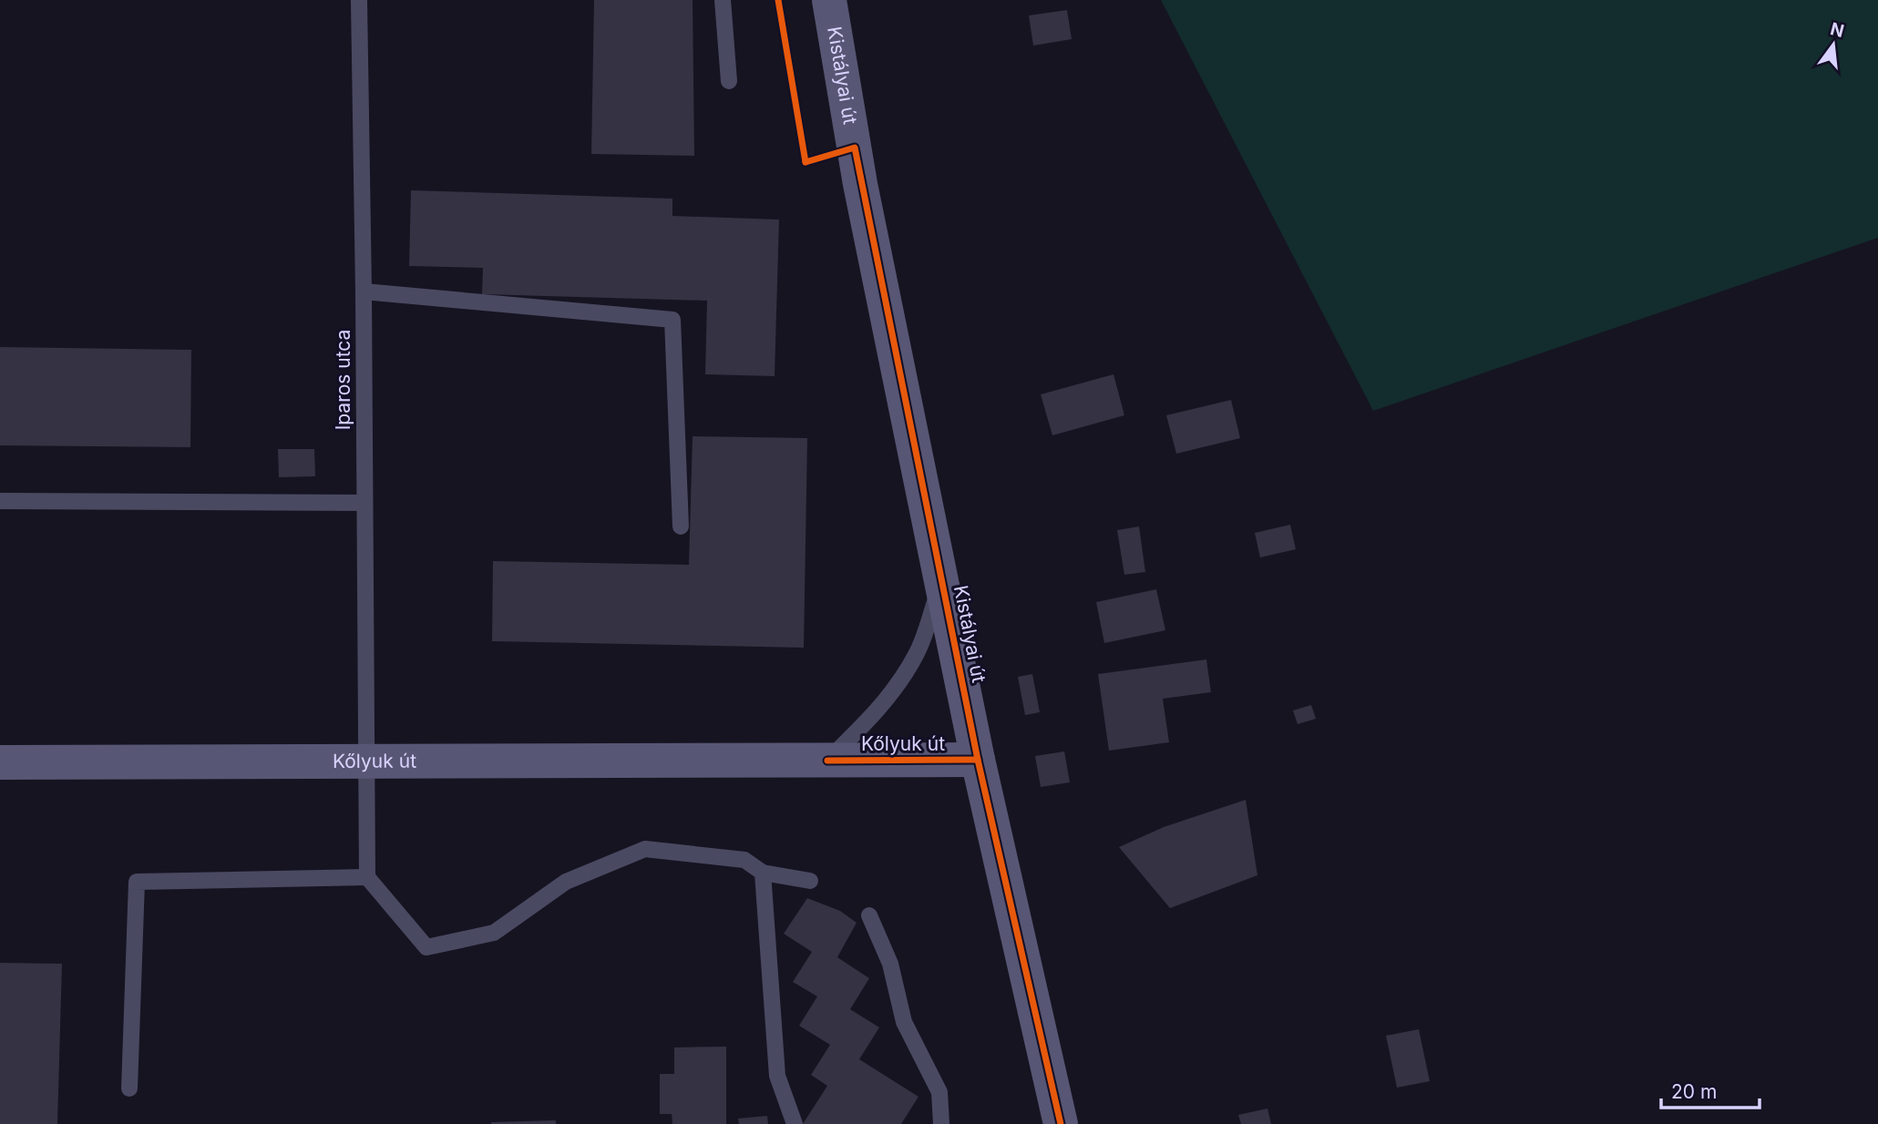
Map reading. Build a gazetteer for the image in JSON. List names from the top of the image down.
{
  "streets": {
    "main road": ["Kistályai út", "Kőlyuk út"],
    "lane": ["Iparos utca"]
  },
  "crossings": [
    ["Kistályai út", "Kőlyuk út"],
    ["Iparos utca", "Kőlyuk út"]
  ],
  "scale_bar": "20 m",
  "north": "top"
}
